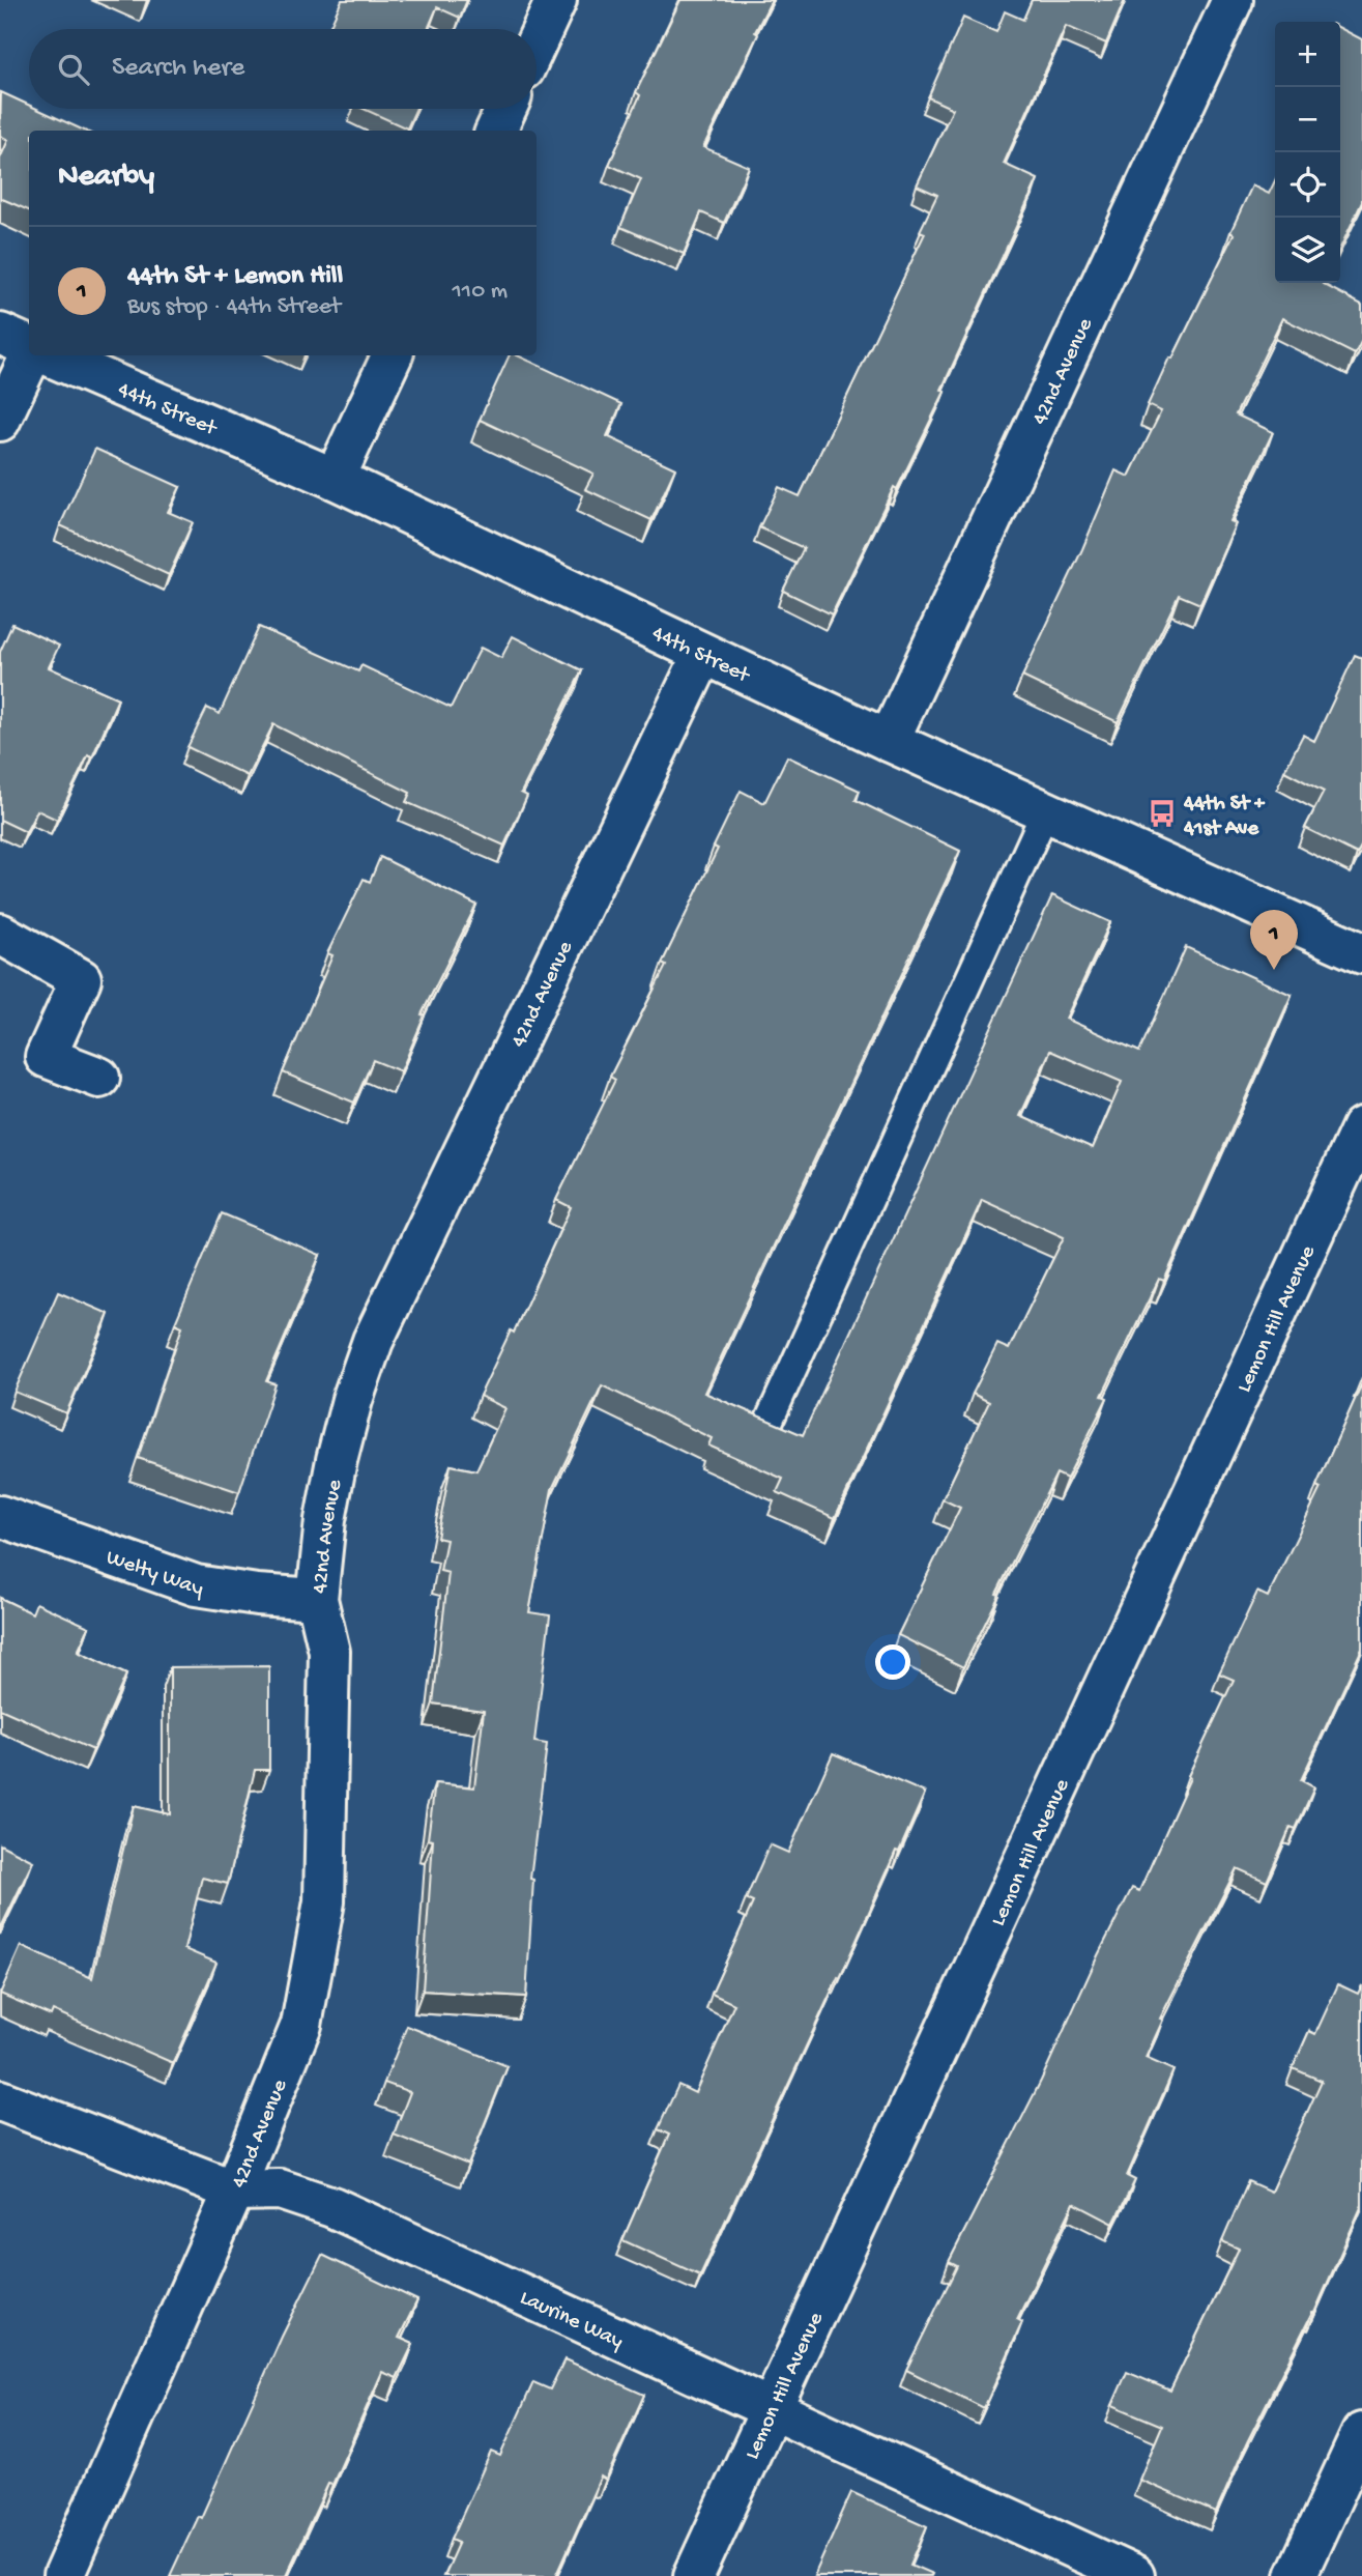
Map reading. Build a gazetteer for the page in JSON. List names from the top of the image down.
{
  "streets": {
    "street": [
      "42nd Avenue",
      "44th Street",
      "Lemon Hill Avenue",
      "Welty Way",
      "Laurine Way"
    ]
  },
  "crossings": [
    ["42nd Avenue", "44th Street"],
    ["42nd Avenue", "Welty Way"],
    ["42nd Avenue", "Laurine Way"],
    ["Lemon Hill Avenue", "Laurine Way"]
  ],
  "places": {
    "bus stop": ["44th St + 41st Ave"]
  },
  "page": {
    "map_buttons": ["+", "−"],
    "search": "Search here",
    "heading": "Nearby",
    "list": [
      {
        "mark": "1",
        "name": "44th St + Lemon Hill",
        "note": "Bus stop · 44th Street",
        "value": "110 m"
      }
    ],
    "pins": "1"
  }
}
